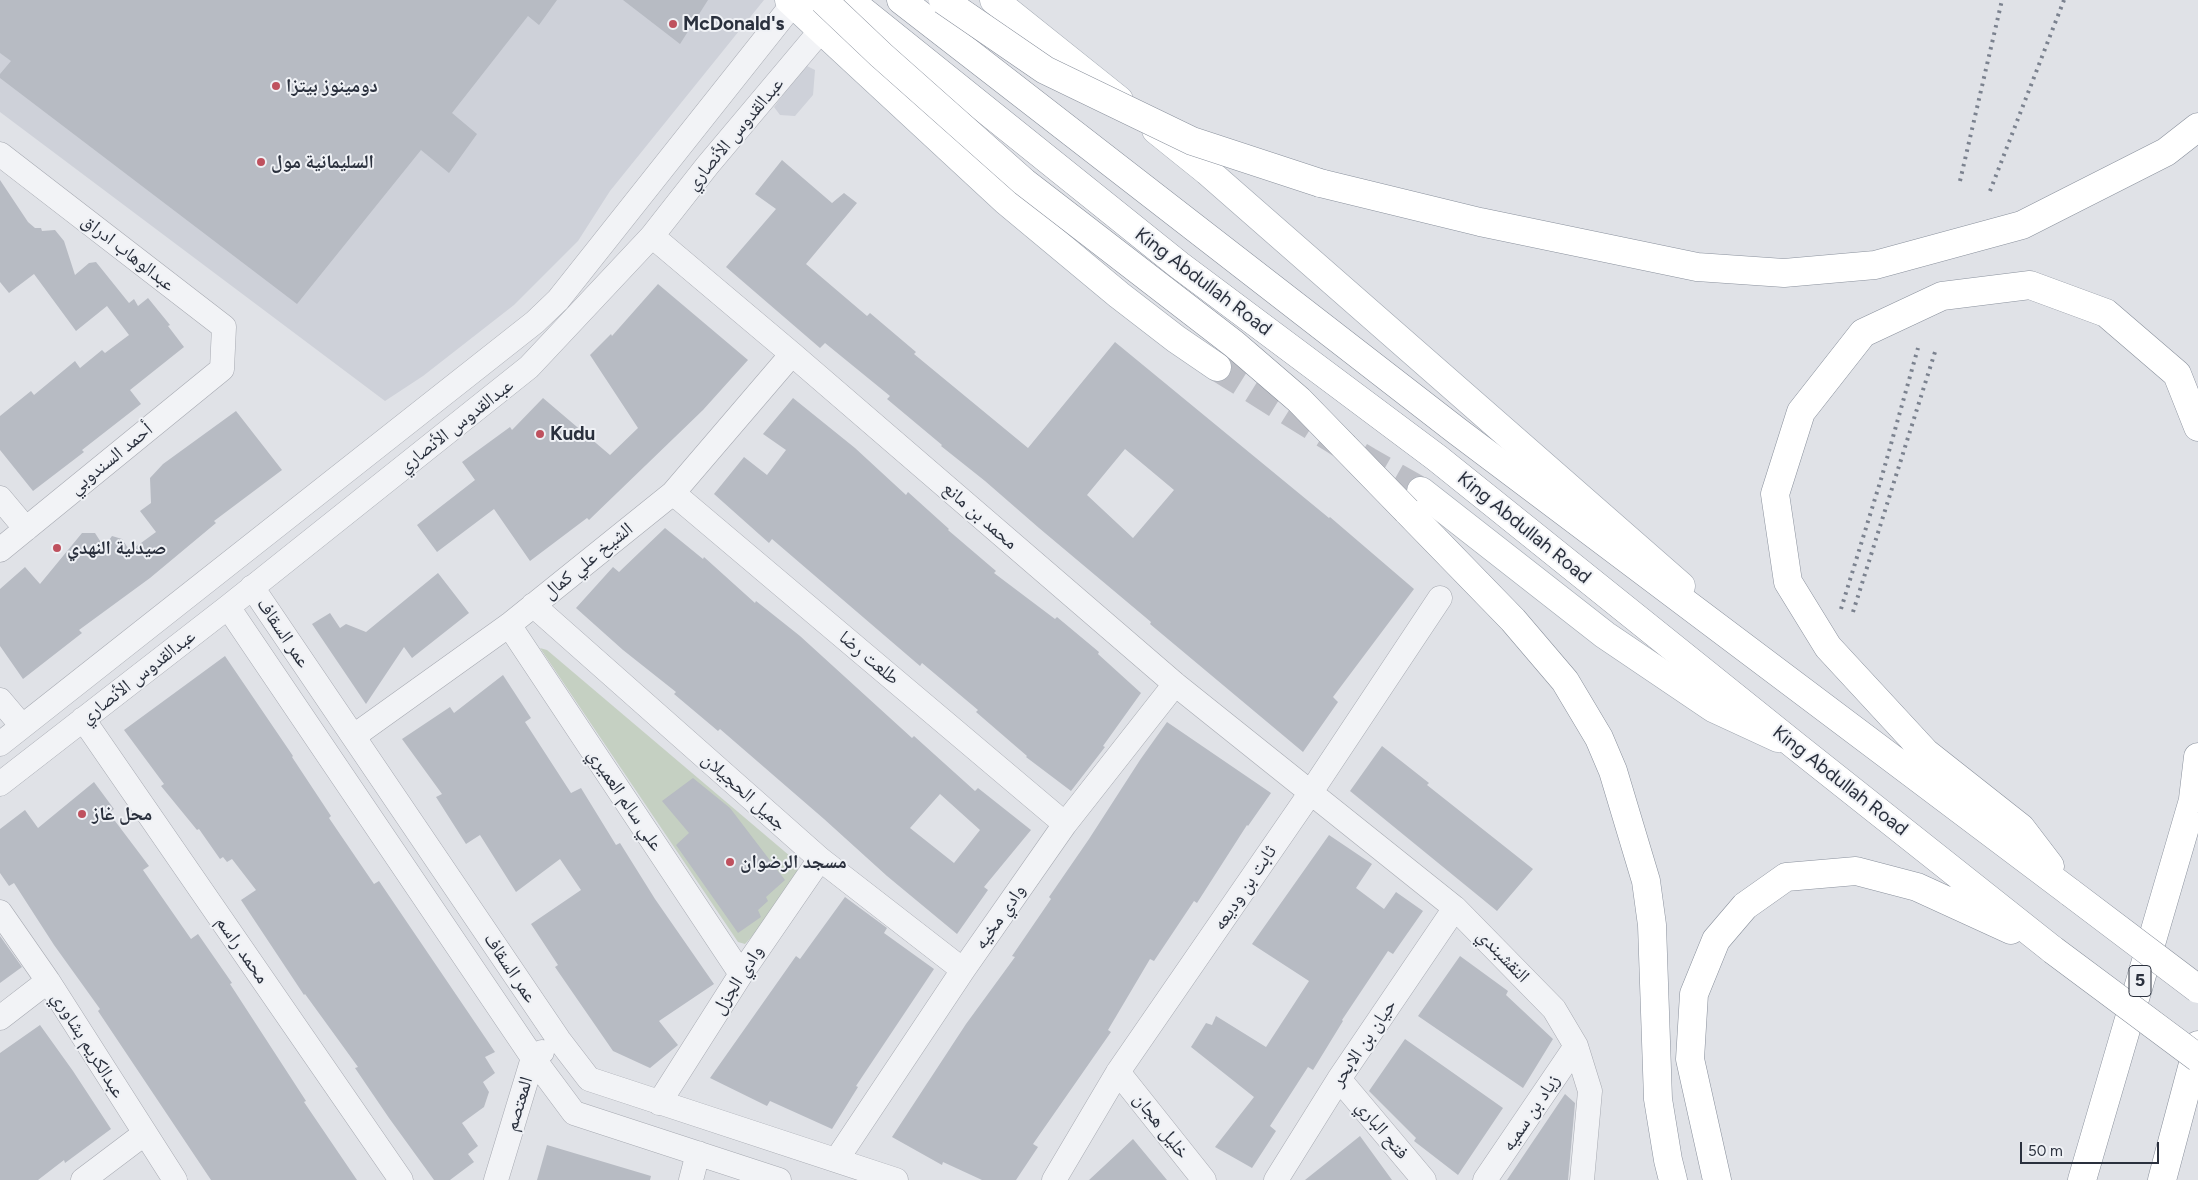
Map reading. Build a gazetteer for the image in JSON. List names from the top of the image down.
{
  "streets": {
    "main road": ["King Abdullah Road", "5"],
    "street": [
      "عبدالقدوس الأنصاري",
      "عبدالوهاب ادراق",
      "أحمد السندوبي",
      "محمد بن مانع",
      "الشيخ علي كمال",
      "عمر السقاف",
      "طلعت رضا",
      "جميل الحجيلان",
      "علي سالم العميري",
      "ثابت بن وديعه",
      "وادي مخيه",
      "محمد راسم",
      "النقشبندي",
      "وادي الجزل",
      "حيان بن الابحر",
      "عبدالكريم بشاوري",
      "المعتصم",
      "زياد بن سميه",
      "خليل هجان",
      "فتح الباري"
    ]
  },
  "crossings": [
    ["عبدالقدوس الأنصاري", "King Abdullah Road"],
    ["عبدالقدوس الأنصاري", "محمد بن مانع"],
    ["عبدالقدوس الأنصاري", "عمر السقاف"],
    ["عبدالقدوس الأنصاري", "محمد راسم"],
    ["عبدالوهاب ادراق", "أحمد السندوبي"],
    ["محمد بن مانع", "الشيخ علي كمال"],
    ["محمد بن مانع", "ثابت بن وديعه"],
    ["محمد بن مانع", "وادي مخيه"],
    ["محمد بن مانع", "النقشبندي"],
    ["الشيخ علي كمال", "عمر السقاف"],
    ["الشيخ علي كمال", "طلعت رضا"],
    ["الشيخ علي كمال", "جميل الحجيلان"],
    ["الشيخ علي كمال", "علي سالم العميري"],
    ["عمر السقاف", "وادي مخيه"],
    ["عمر السقاف", "وادي الجزل"],
    ["عمر السقاف", "المعتصم"],
    ["طلعت رضا", "وادي مخيه"],
    ["جميل الحجيلان", "وادي مخيه"],
    ["جميل الحجيلان", "وادي الجزل"],
    ["علي سالم العميري", "وادي الجزل"],
    ["ثابت بن وديعه", "النقشبندي"],
    ["ثابت بن وديعه", "خليل هجان"],
    ["النقشبندي", "حيان بن الابحر"],
    ["النقشبندي", "زياد بن سميه"],
    ["حيان بن الابحر", "فتح الباري"]
  ],
  "places": [
    "McDonald's",
    "دومينوز بيتزا",
    "السليمانية مول",
    "Kudu",
    "صيدلية النهدي",
    "محل غاز",
    "مسجد الرضوان"
  ],
  "scale_bar": "50 m"
}
